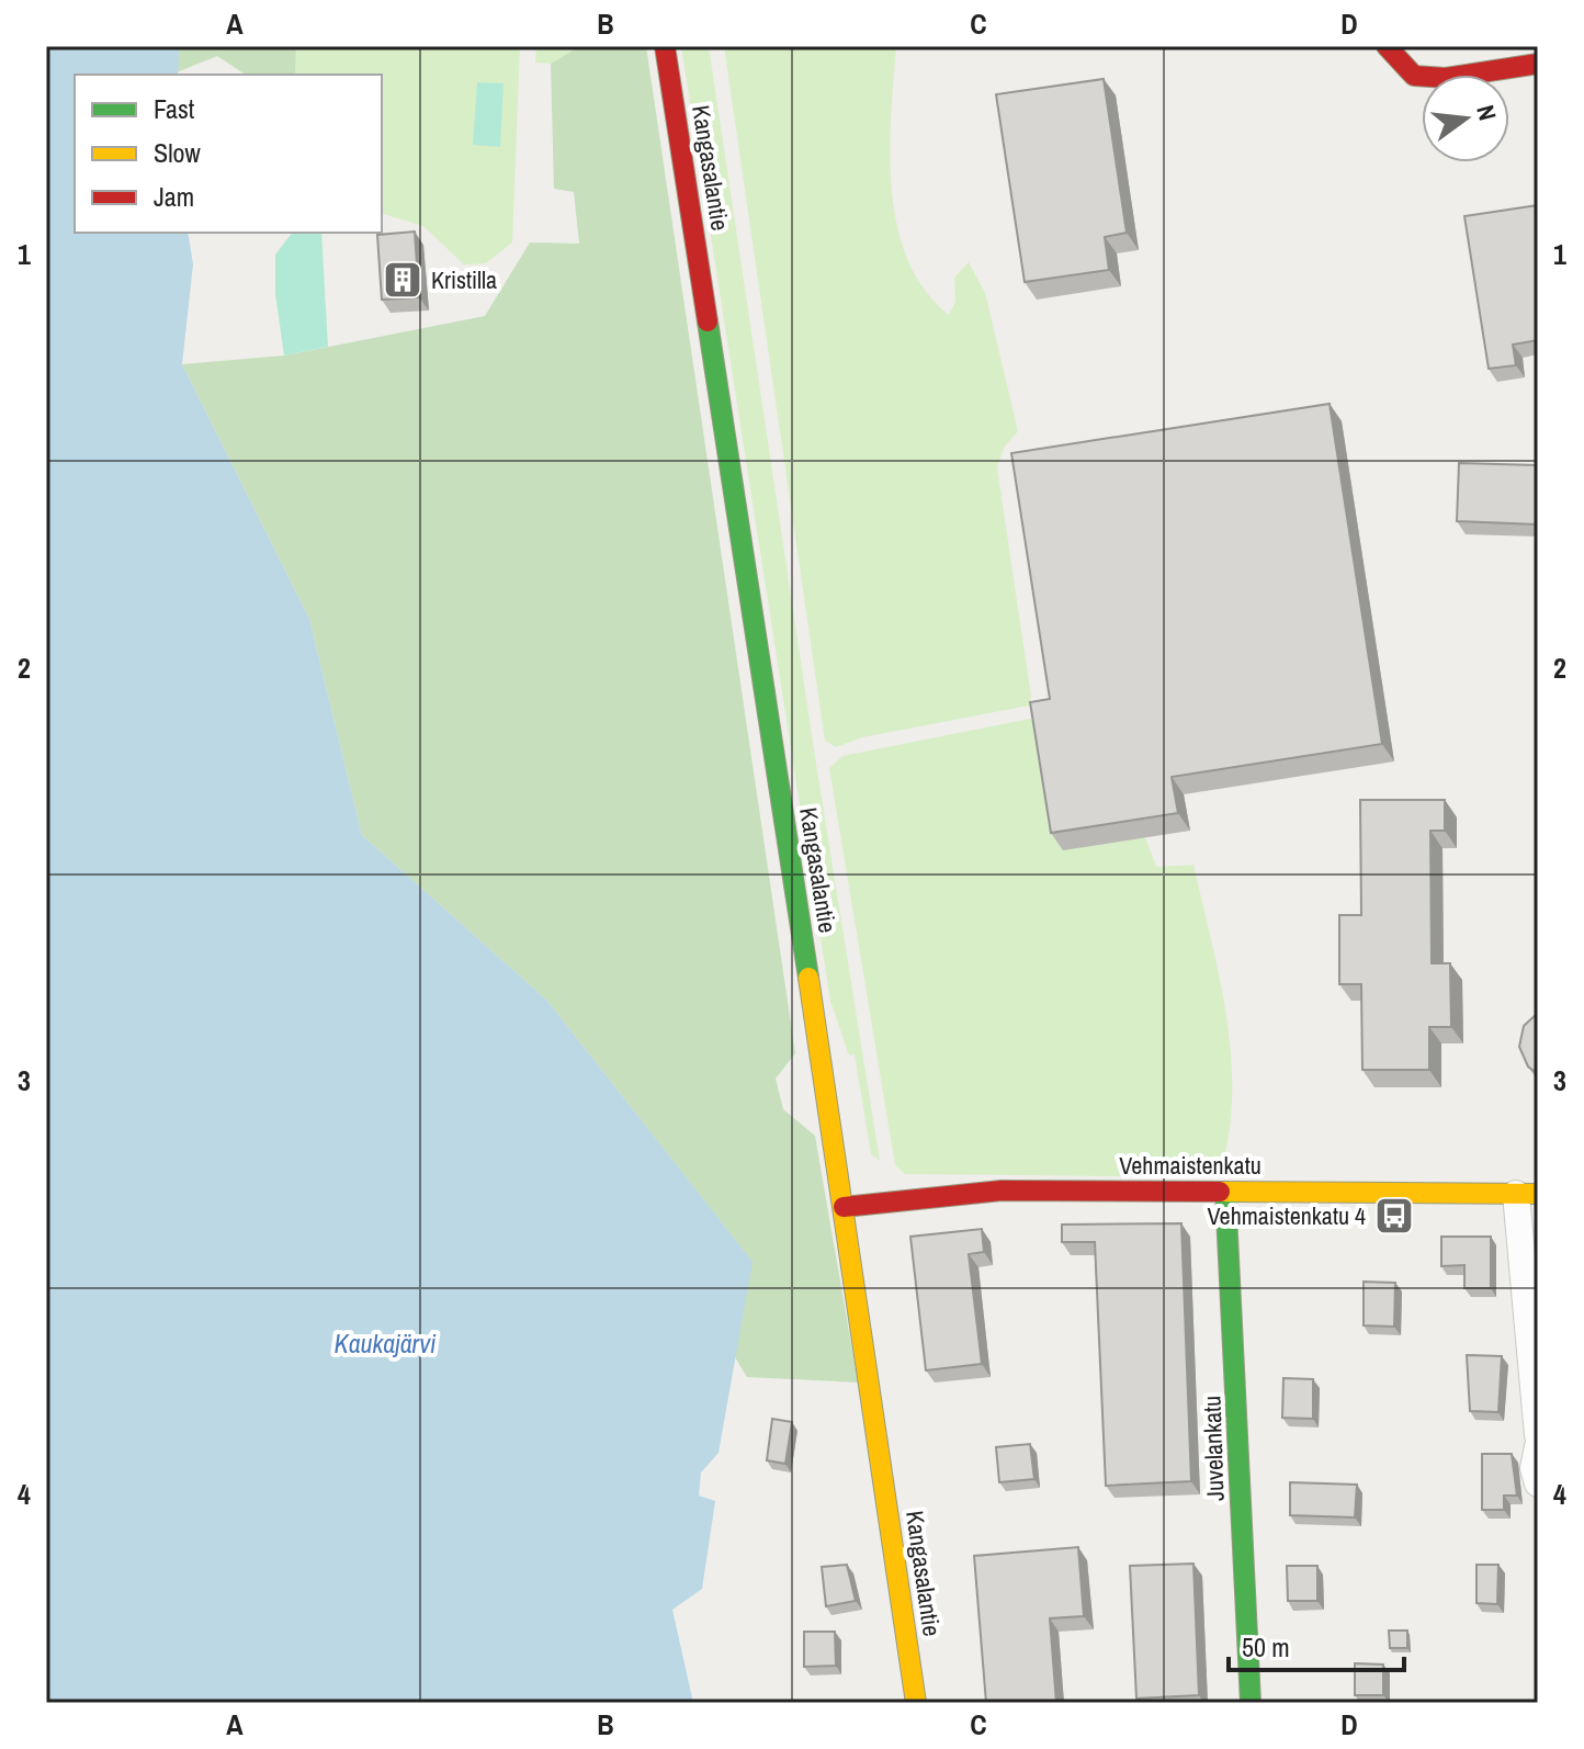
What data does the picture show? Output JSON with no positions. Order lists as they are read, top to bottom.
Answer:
{
  "streets": {
    "main road": ["Kangasalantie", "Vehmaistenkatu", "Juvelankatu"]
  },
  "crossings": [
    ["Kangasalantie", "Vehmaistenkatu"],
    ["Vehmaistenkatu", "Juvelankatu"]
  ],
  "water": ["Kaukajärvi"],
  "places": {
    "building": ["Kristilla"],
    "bus stop": ["Vehmaistenkatu 4"]
  },
  "legend": ["Fast", "Slow", "Jam"],
  "scale_bar": "50 m",
  "north": "right",
  "grid": {
    "columns": [
      "A",
      "B",
      "C",
      "D"
    ],
    "rows": [
      "1",
      "2",
      "3",
      "4"
    ]
  }
}
